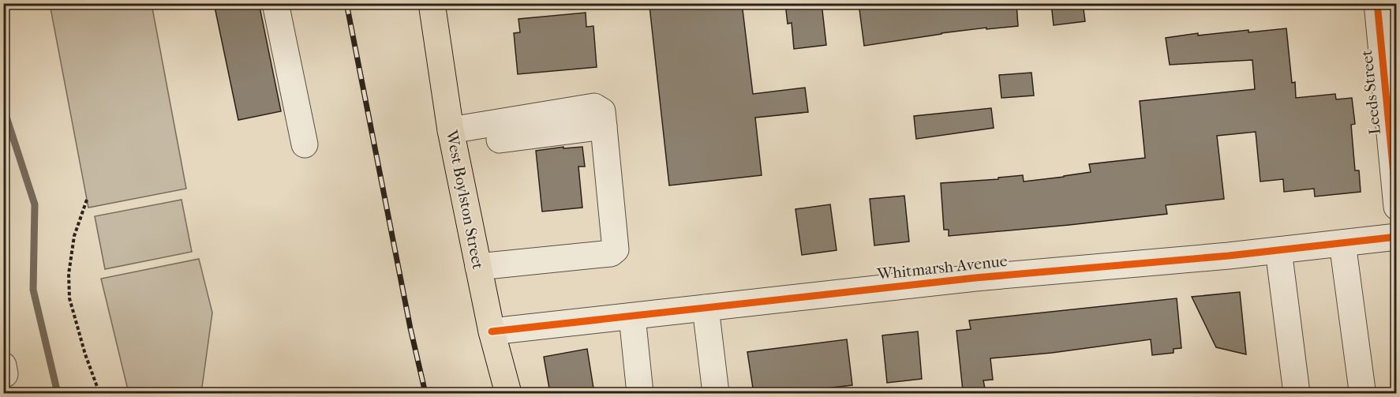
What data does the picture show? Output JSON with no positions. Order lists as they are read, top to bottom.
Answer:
{
  "streets": {
    "main road": ["West Boylston Street"],
    "street": ["Leeds Street", "Whitmarsh Avenue"]
  },
  "crossings": [
    ["West Boylston Street", "Whitmarsh Avenue"]
  ]
}
